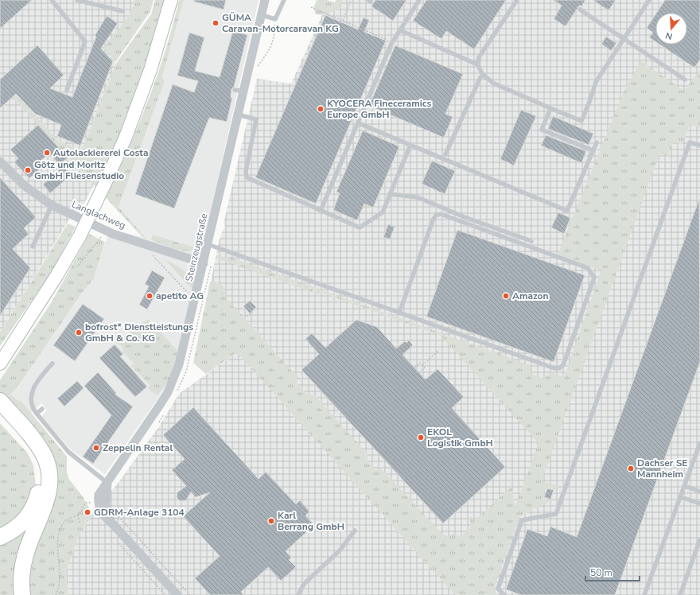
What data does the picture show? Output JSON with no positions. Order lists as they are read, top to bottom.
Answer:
{
  "streets": {
    "street": ["Langlachweg", "Steinzeugstraße"]
  },
  "crossings": [
    ["Langlachweg", "Steinzeugstraße"]
  ],
  "places": [
    "GÜMA Caravan-Motorcaravan KG",
    "KYOCERA Fineceramics Europe GmbH",
    "Autolackiererei Costa",
    "Götz und Moritz GmbH Fliesenstudio",
    "apetito AG",
    "Amazon",
    "bofrost* Dienstleistungs GmbH & Co. KG",
    "EKOL Logistik GmbH",
    "Zeppelin Rental",
    "Dachser SE Mannheim",
    "GDRM-Anlage 3104",
    "Karl Berrang GmbH"
  ],
  "scale_bar": "50 m",
  "north": "bottom"
}
